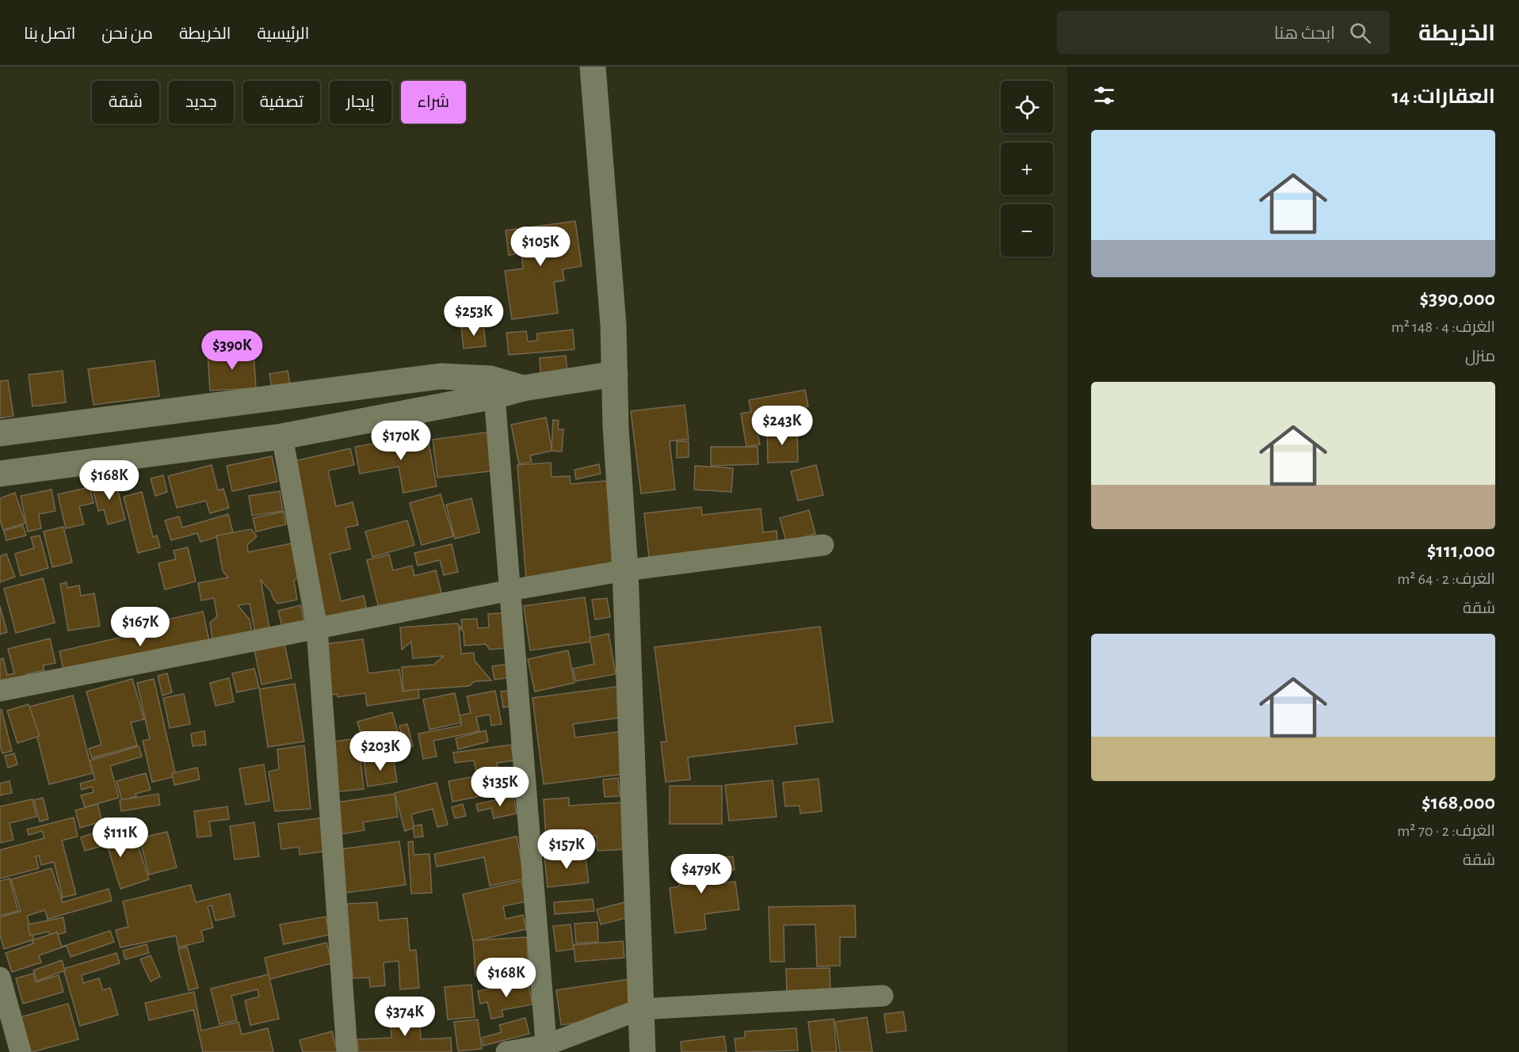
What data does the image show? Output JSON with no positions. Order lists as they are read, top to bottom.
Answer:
{
  "page": {
    "header": "الخريطة",
    "search": "ابحث هنا",
    "nav": [
      "الرئيسية",
      "الخريطة",
      "من نحن",
      "اتصل بنا"
    ],
    "heading": "العقارات: 14",
    "map_buttons": ["+", "−"],
    "chip": [
      "شراء",
      "إيجار",
      "تصفية",
      "جديد",
      "شقة"
    ],
    "list": [
      {
        "name": "$390,000",
        "note": "الغرف: 4 · 148 m² · منزل"
      },
      {
        "name": "$111,000",
        "note": "الغرف: 2 · 64 m² · شقة"
      },
      {
        "name": "$168,000",
        "note": "الغرف: 2 · 70 m² · شقة"
      }
    ],
    "price": [
      "$105K",
      "$253K",
      "$390K",
      "$243K",
      "$170K",
      "$168K",
      "$167K",
      "$203K",
      "$135K",
      "$111K",
      "$157K",
      "$479K",
      "$168K",
      "$374K"
    ]
  }
}
